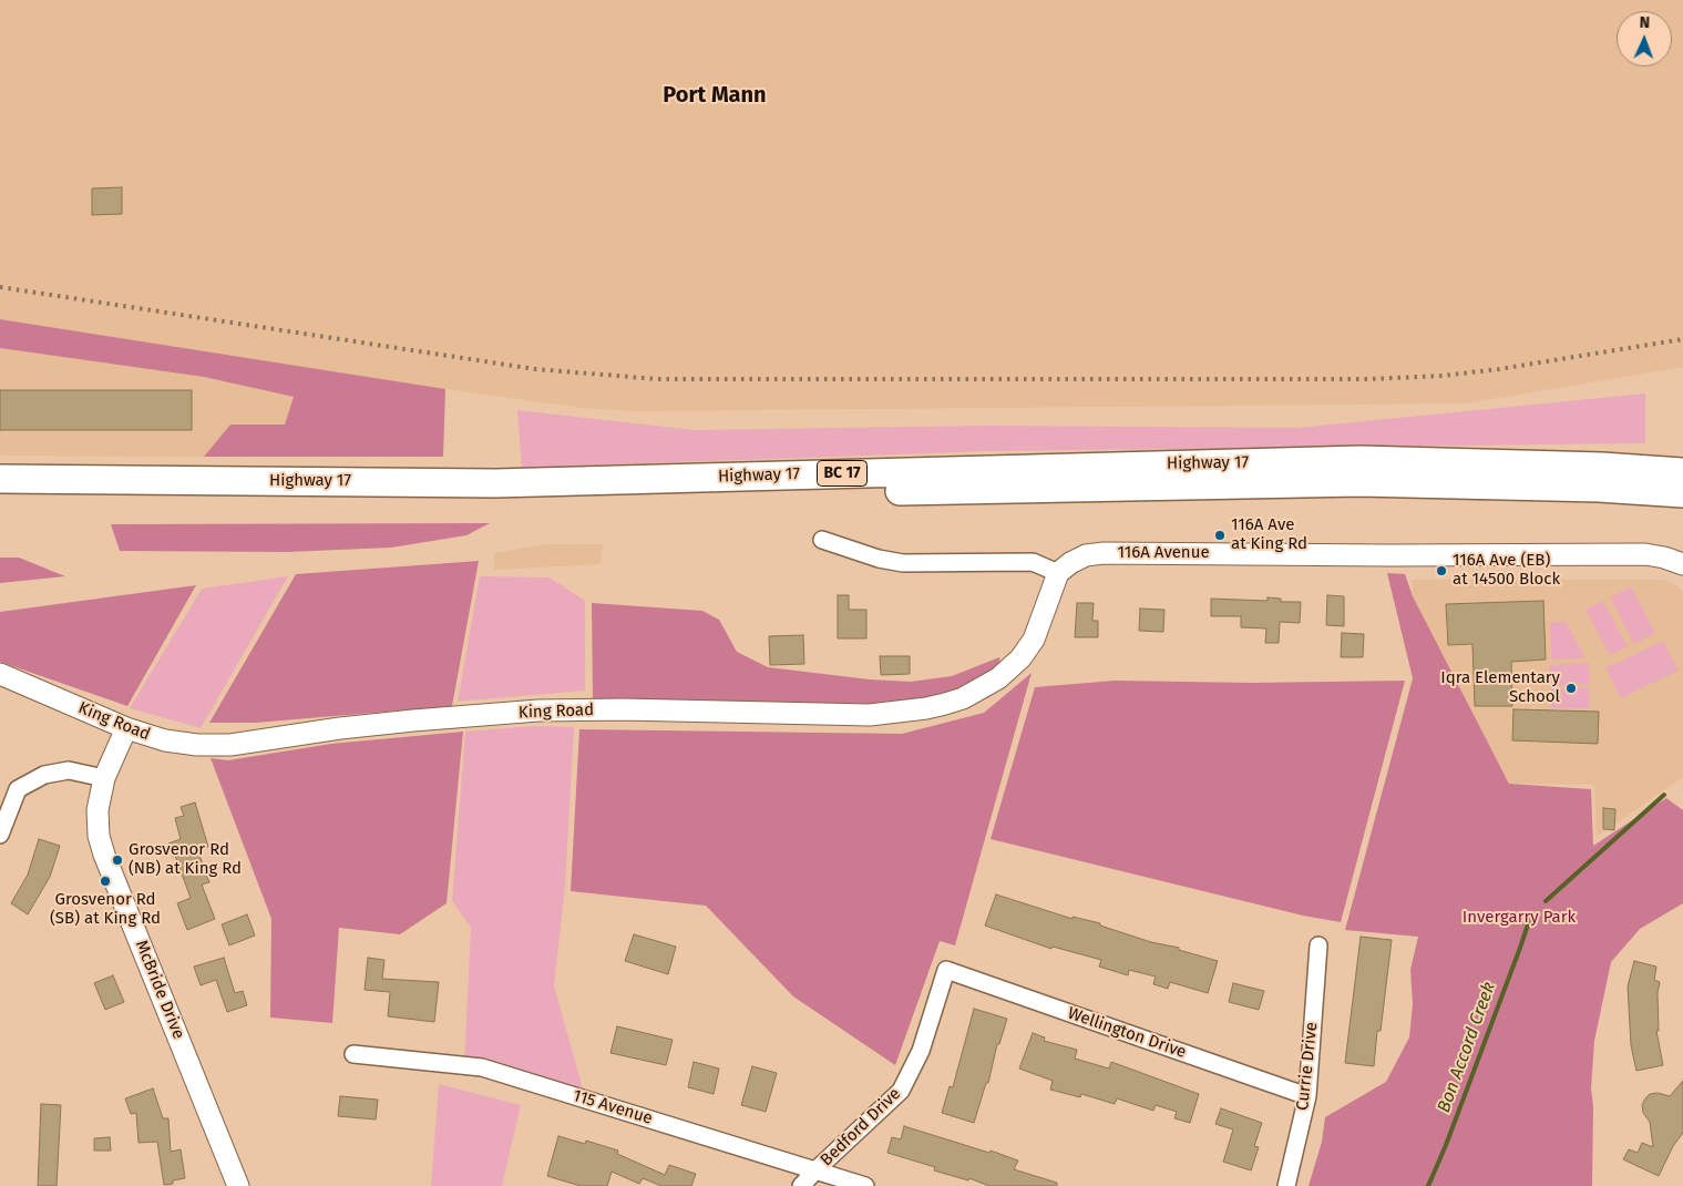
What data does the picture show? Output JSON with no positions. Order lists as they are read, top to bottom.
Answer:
{
  "streets": {
    "highway": ["Highway 17", "BC 17"],
    "street": [
      "116A Avenue",
      "King Road",
      "McBride Drive",
      "Wellington Drive",
      "Currie Drive",
      "115 Avenue",
      "Bedford Drive"
    ]
  },
  "crossings": [
    ["116A Avenue", "King Road"],
    ["King Road", "McBride Drive"],
    ["Wellington Drive", "Currie Drive"],
    ["Wellington Drive", "Bedford Drive"],
    ["115 Avenue", "Bedford Drive"]
  ],
  "districts": ["Port Mann"],
  "water": ["Bon Accord Creek"],
  "parks": ["Invergarry Park"],
  "places": [
    "116A Ave at King Rd",
    "116A Ave (EB) at 14500 Block",
    "Iqra Elementary School",
    "Grosvenor Rd (NB) at King Rd",
    "Grosvenor Rd (SB) at King Rd"
  ],
  "north": "top"
}
